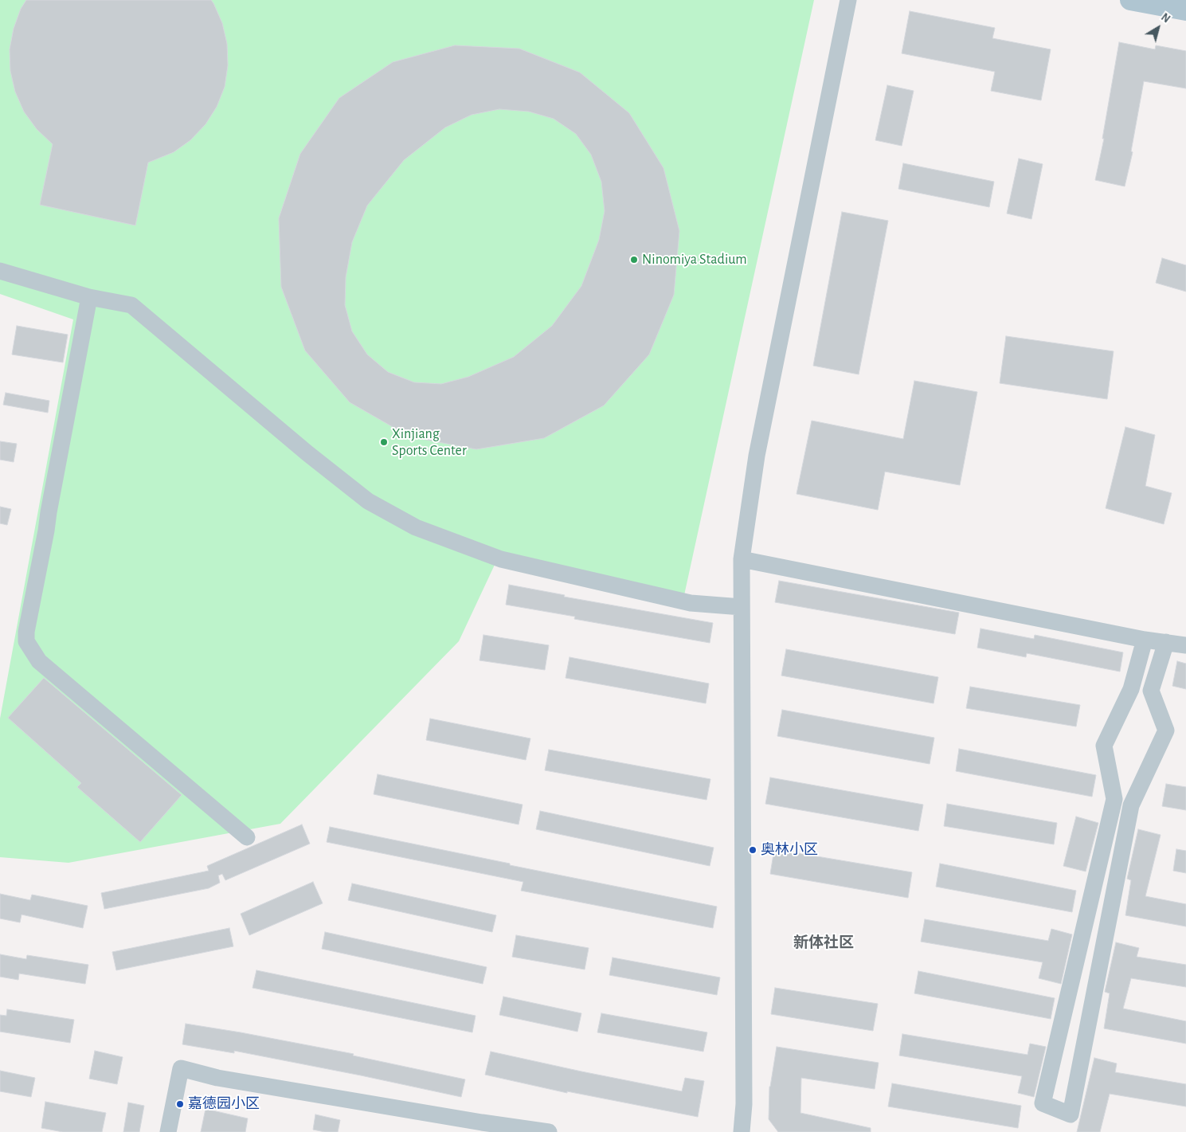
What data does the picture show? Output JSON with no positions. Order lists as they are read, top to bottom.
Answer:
{
  "districts": ["新体社区"],
  "places": [
    "Ninomiya Stadium",
    "Xinjiang Sports Center",
    "奥林小区",
    "嘉德园小区"
  ],
  "north": "top right"
}
